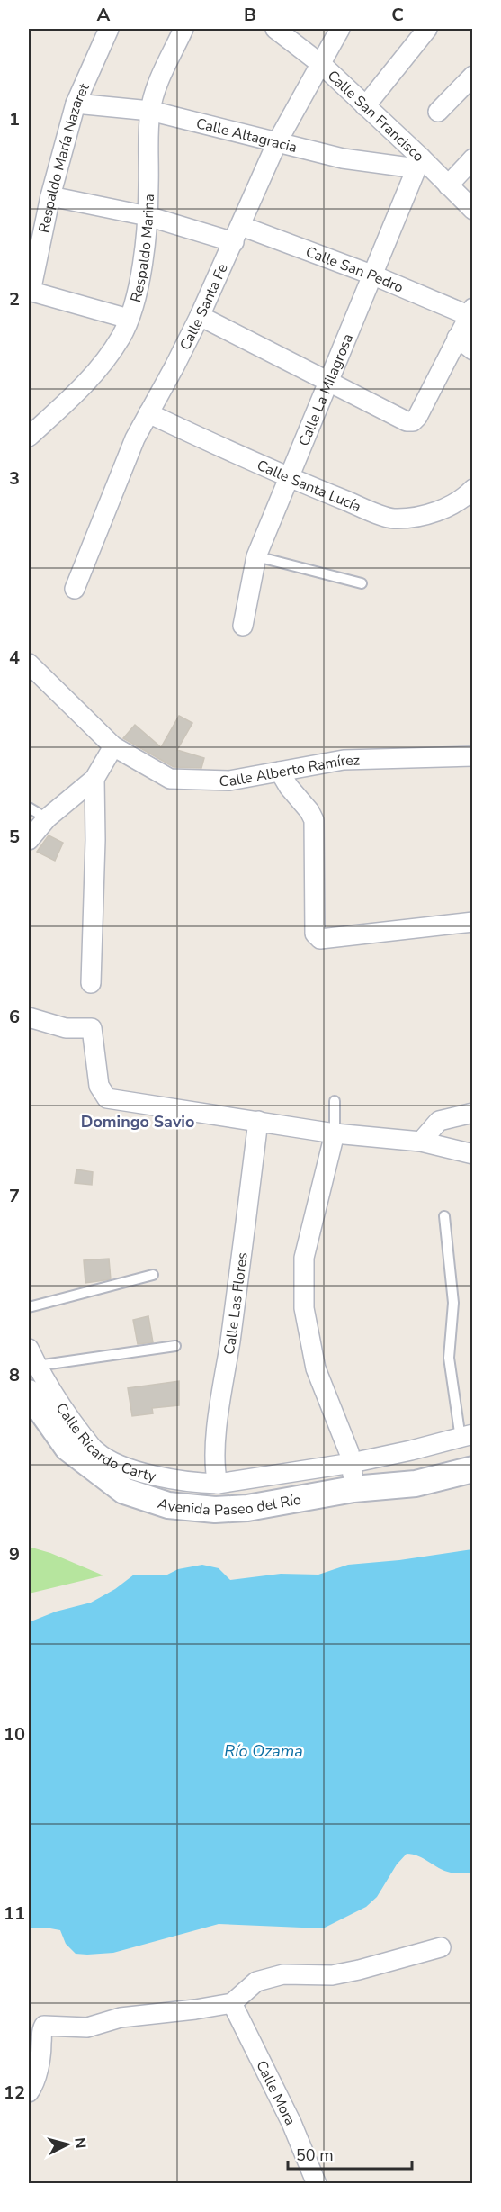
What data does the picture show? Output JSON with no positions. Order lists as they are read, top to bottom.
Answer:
{
  "streets": {
    "street": [
      "Calle San Francisco",
      "Calle Altagracia",
      "Respaldo María Nazaret",
      "Respaldo Marina",
      "Calle San Pedro",
      "Calle Santa Fe",
      "Calle La Milagrosa",
      "Calle Santa Lucía",
      "Calle Alberto Ramírez",
      "Calle Las Flores",
      "Calle Ricardo Carty",
      "Avenida Paseo del Río",
      "Calle Mora"
    ]
  },
  "crossings": [
    ["Calle San Francisco", "Calle Altagracia"],
    ["Calle San Francisco", "Calle Santa Fe"],
    ["Calle San Francisco", "Calle La Milagrosa"],
    ["Calle Altagracia", "Respaldo María Nazaret"],
    ["Calle Altagracia", "Respaldo Marina"],
    ["Calle Altagracia", "Calle Santa Fe"],
    ["Calle Altagracia", "Calle La Milagrosa"],
    ["Respaldo María Nazaret", "Calle San Pedro"],
    ["Respaldo Marina", "Calle San Pedro"],
    ["Calle San Pedro", "Calle Santa Fe"],
    ["Calle San Pedro", "Calle La Milagrosa"],
    ["Calle Santa Fe", "Calle Santa Lucía"],
    ["Calle La Milagrosa", "Calle Santa Lucía"],
    ["Calle Las Flores", "Calle Ricardo Carty"],
    ["Calle Las Flores", "Avenida Paseo del Río"],
    ["Calle Ricardo Carty", "Avenida Paseo del Río"]
  ],
  "districts": ["Domingo Savio"],
  "water": ["Río Ozama"],
  "scale_bar": "50 m",
  "north": "right",
  "grid": {
    "columns": ["A", "B", "C"],
    "rows": [
      "1",
      "2",
      "3",
      "4",
      "5",
      "6",
      "7",
      "8",
      "9",
      "10",
      "11",
      "12"
    ]
  }
}
